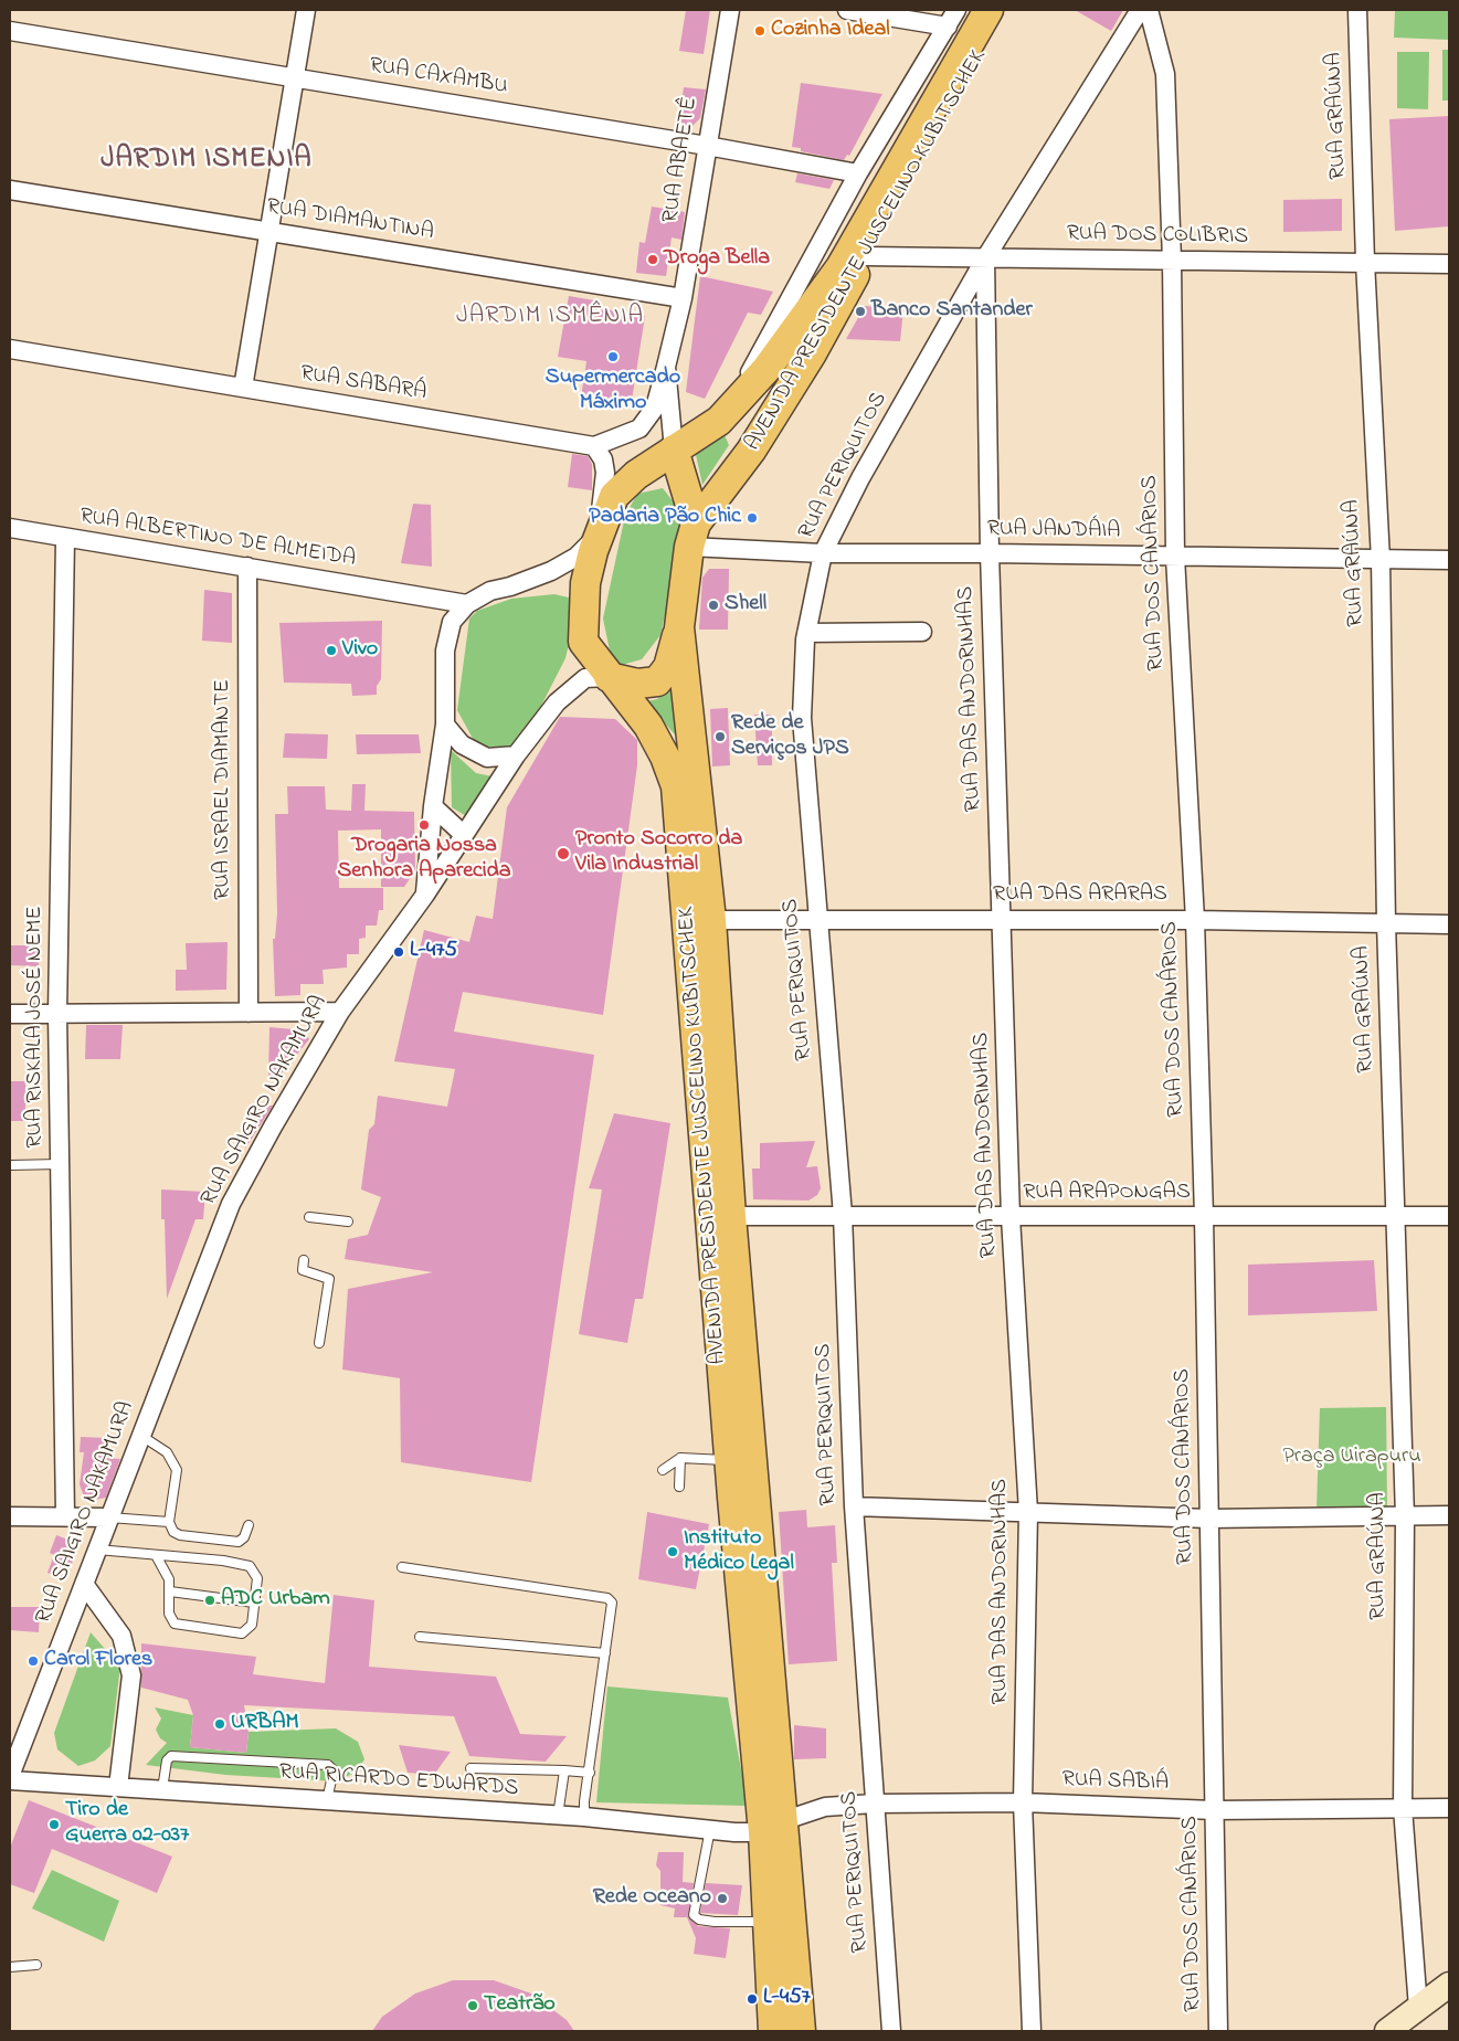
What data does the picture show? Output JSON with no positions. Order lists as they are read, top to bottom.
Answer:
{
  "streets": {
    "main road": ["AVENIDA PRESIDENTE JUSCELINO KUBITSCHEK"],
    "street": [
      "RUA CAXAMBU",
      "RUA GRAÚNA",
      "RUA ABAETÊ",
      "RUA DIAMANTINA",
      "RUA DOS COLIBRIS",
      "RUA SABARÁ",
      "RUA PERIQUITOS",
      "RUA JANDÁIA",
      "RUA ALBERTINO DE ALMEIDA",
      "RUA DOS CANÁRIOS",
      "RUA DAS ANDORINHAS",
      "RUA ISRAEL DIAMANTE",
      "RUA DAS ARARAS",
      "RUA RISKALA JOSÉ NEME",
      "RUA SAIGIRO NAKAMURA",
      "RUA ARAPONGAS",
      "RUA RICARDO EDWARDS",
      "RUA SABIÁ"
    ]
  },
  "crossings": [
    ["RUA CAXAMBU", "RUA ABAETÊ"],
    ["RUA GRAÚNA", "RUA DOS COLIBRIS"],
    ["RUA GRAÚNA", "RUA JANDÁIA"],
    ["RUA GRAÚNA", "RUA DAS ARARAS"],
    ["RUA GRAÚNA", "RUA ARAPONGAS"],
    ["RUA GRAÚNA", "RUA SABIÁ"],
    ["RUA ABAETÊ", "RUA DIAMANTINA"],
    ["RUA ABAETÊ", "AVENIDA PRESIDENTE JUSCELINO KUBITSCHEK"],
    ["RUA DOS COLIBRIS", "AVENIDA PRESIDENTE JUSCELINO KUBITSCHEK"],
    ["RUA DOS COLIBRIS", "RUA PERIQUITOS"],
    ["RUA DOS COLIBRIS", "RUA DOS CANÁRIOS"],
    ["RUA DOS COLIBRIS", "RUA DAS ANDORINHAS"],
    ["AVENIDA PRESIDENTE JUSCELINO KUBITSCHEK", "RUA JANDÁIA"],
    ["AVENIDA PRESIDENTE JUSCELINO KUBITSCHEK", "RUA DAS ARARAS"],
    ["AVENIDA PRESIDENTE JUSCELINO KUBITSCHEK", "RUA SAIGIRO NAKAMURA"],
    ["AVENIDA PRESIDENTE JUSCELINO KUBITSCHEK", "RUA ARAPONGAS"],
    ["AVENIDA PRESIDENTE JUSCELINO KUBITSCHEK", "RUA RICARDO EDWARDS"],
    ["AVENIDA PRESIDENTE JUSCELINO KUBITSCHEK", "RUA SABIÁ"],
    ["RUA PERIQUITOS", "RUA JANDÁIA"],
    ["RUA PERIQUITOS", "RUA DAS ANDORINHAS"],
    ["RUA PERIQUITOS", "RUA DAS ARARAS"],
    ["RUA PERIQUITOS", "RUA ARAPONGAS"],
    ["RUA PERIQUITOS", "RUA SABIÁ"],
    ["RUA JANDÁIA", "RUA DOS CANÁRIOS"],
    ["RUA JANDÁIA", "RUA DAS ANDORINHAS"],
    ["RUA ALBERTINO DE ALMEIDA", "RUA ISRAEL DIAMANTE"],
    ["RUA ALBERTINO DE ALMEIDA", "RUA RISKALA JOSÉ NEME"],
    ["RUA DOS CANÁRIOS", "RUA DAS ARARAS"],
    ["RUA DOS CANÁRIOS", "RUA ARAPONGAS"],
    ["RUA DOS CANÁRIOS", "RUA SABIÁ"],
    ["RUA DAS ANDORINHAS", "RUA DAS ARARAS"],
    ["RUA DAS ANDORINHAS", "RUA ARAPONGAS"],
    ["RUA DAS ANDORINHAS", "RUA SABIÁ"],
    ["RUA RICARDO EDWARDS", "RUA SABIÁ"]
  ],
  "districts": ["JARDIM ISMENIA", "JARDIM ISMÊNIA"],
  "parks": ["Praça Uirapuru"],
  "places": [
    "Cozinha Ideal",
    "Droga Bella",
    "Banco Santander",
    "Supermercado Máximo",
    "Padaria Pão Chic",
    "Shell",
    "Vivo",
    "Rede de Serviços JPS",
    "Drogaria Nossa Senhora Aparecida",
    "Pronto Socorro da Vila Industrial",
    "L-475",
    "Instituto Médico Legal",
    "ADC Urbam",
    "Carol Flores",
    "URBAM",
    "Tiro de Guerra 02-037",
    "Rede Oceano",
    "L-457",
    "Teatrão"
  ]
}
